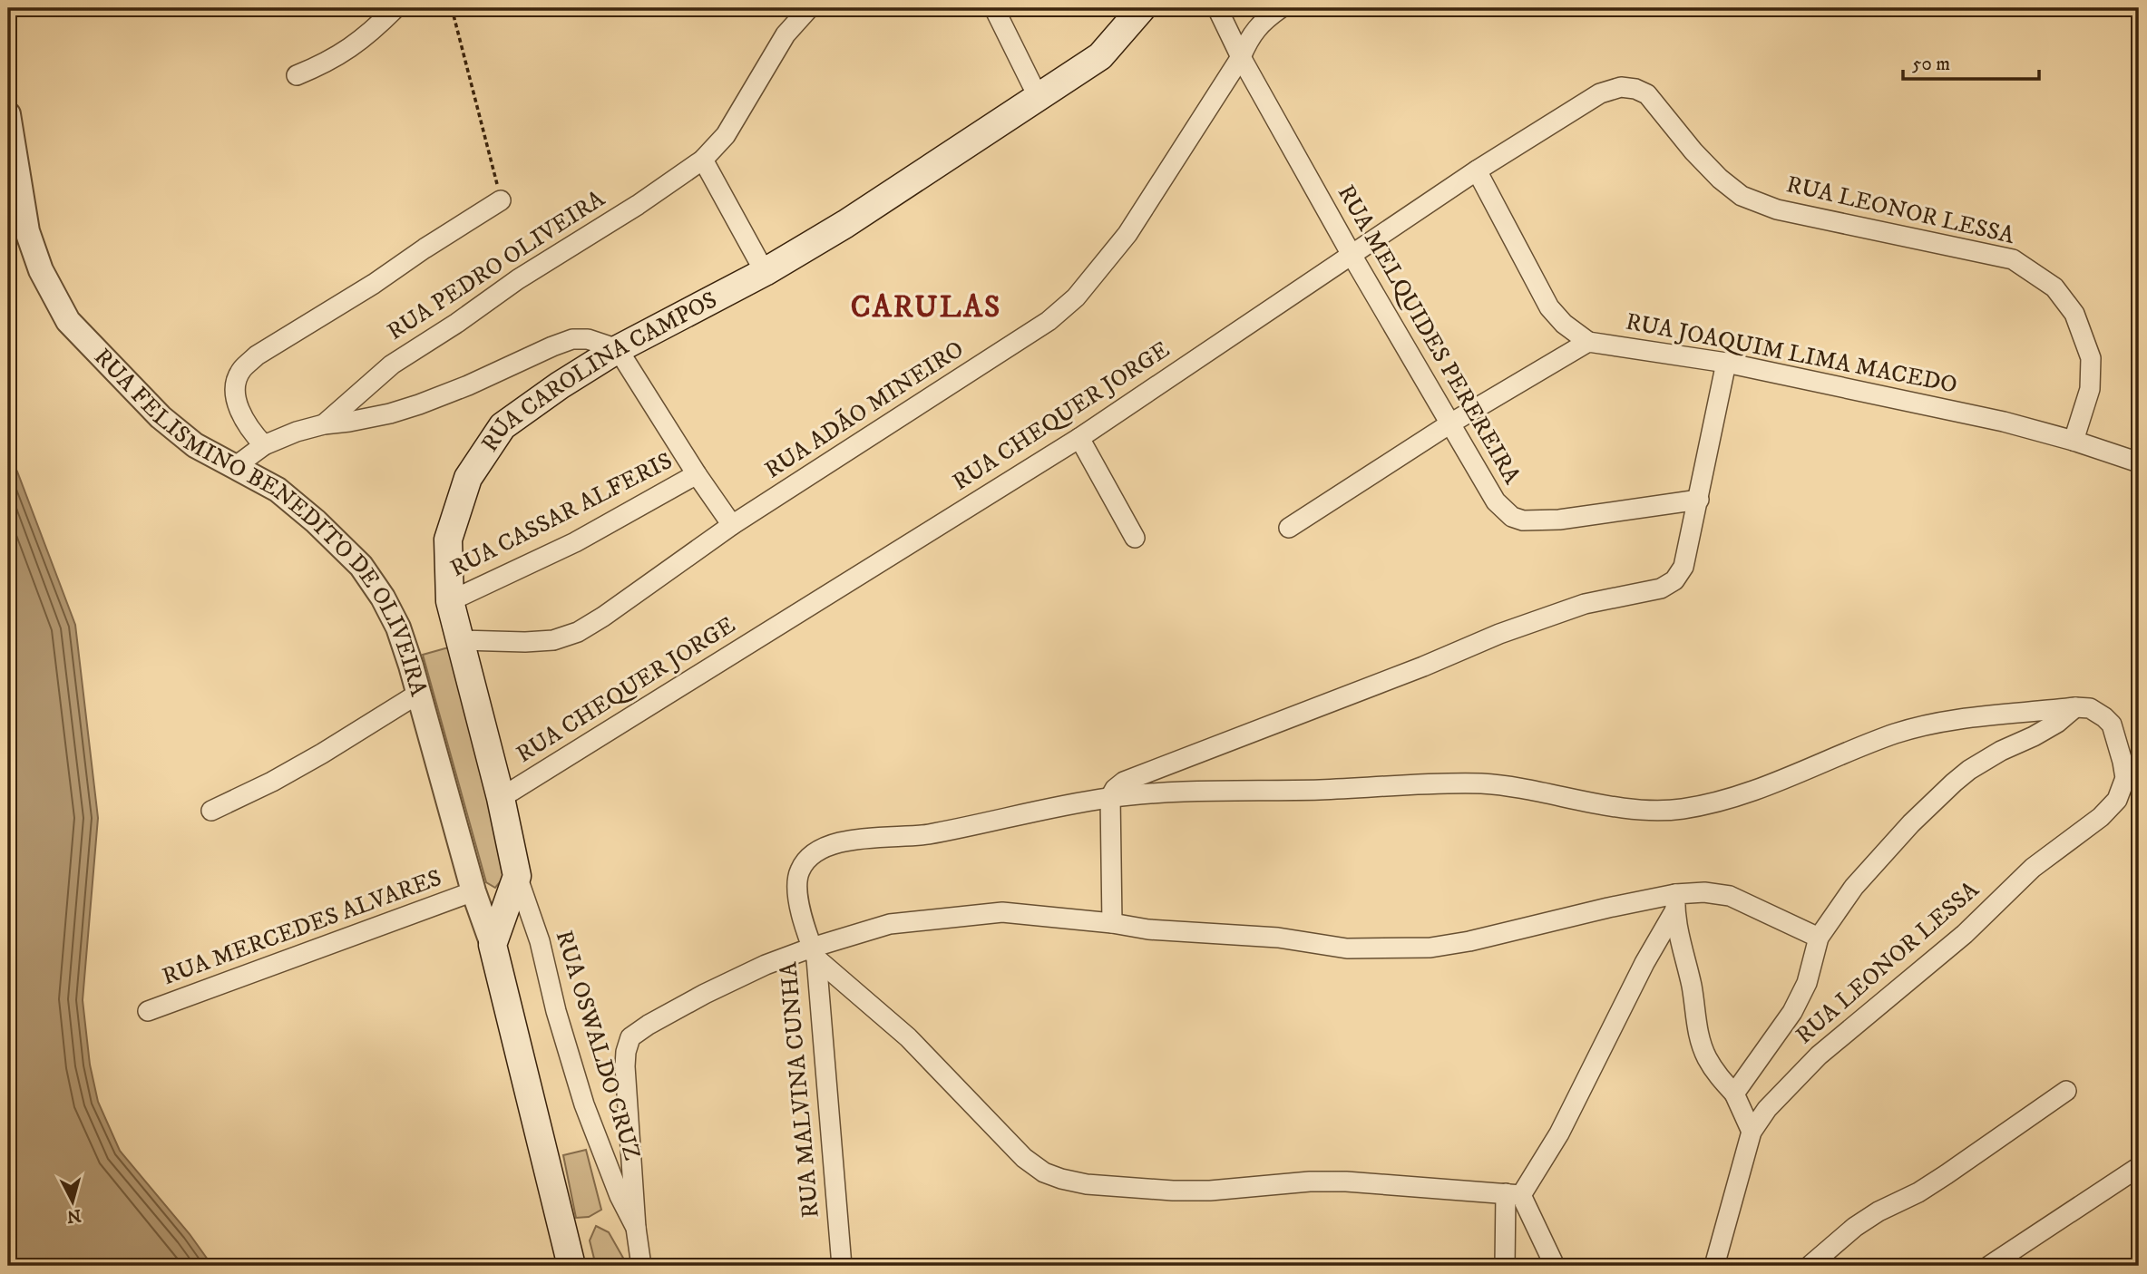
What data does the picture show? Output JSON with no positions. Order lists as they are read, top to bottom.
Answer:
{
  "streets": {
    "main road": ["RUA CAROLINA CAMPOS"],
    "street": [
      "RUA LEONOR LESSA",
      "RUA PEDRO OLIVEIRA",
      "RUA MELQUIDES PEREREIRA",
      "RUA JOAQUIM LIMA MACEDO",
      "RUA ADÃO MINEIRO",
      "RUA CHEQUER JORGE",
      "RUA CASSAR ALFERIS",
      "RUA FELISMINO BENEDITO DE OLIVEIRA",
      "RUA MERCEDES ALVARES",
      "RUA OSWALDO CRUZ",
      "RUA MALVINA CUNHA"
    ]
  },
  "crossings": [
    ["RUA LEONOR LESSA", "RUA JOAQUIM LIMA MACEDO"],
    ["RUA LEONOR LESSA", "RUA CHEQUER JORGE"],
    ["RUA MELQUIDES PEREREIRA", "RUA ADÃO MINEIRO"],
    ["RUA MELQUIDES PEREREIRA", "RUA CHEQUER JORGE"],
    ["RUA CAROLINA CAMPOS", "RUA ADÃO MINEIRO"],
    ["RUA CAROLINA CAMPOS", "RUA CHEQUER JORGE"],
    ["RUA CAROLINA CAMPOS", "RUA CASSAR ALFERIS"],
    ["RUA CAROLINA CAMPOS", "RUA OSWALDO CRUZ"],
    ["RUA FELISMINO BENEDITO DE OLIVEIRA", "RUA MERCEDES ALVARES"]
  ],
  "districts": ["CARULAS"],
  "scale_bar": "50 m",
  "north": "bottom"
}
